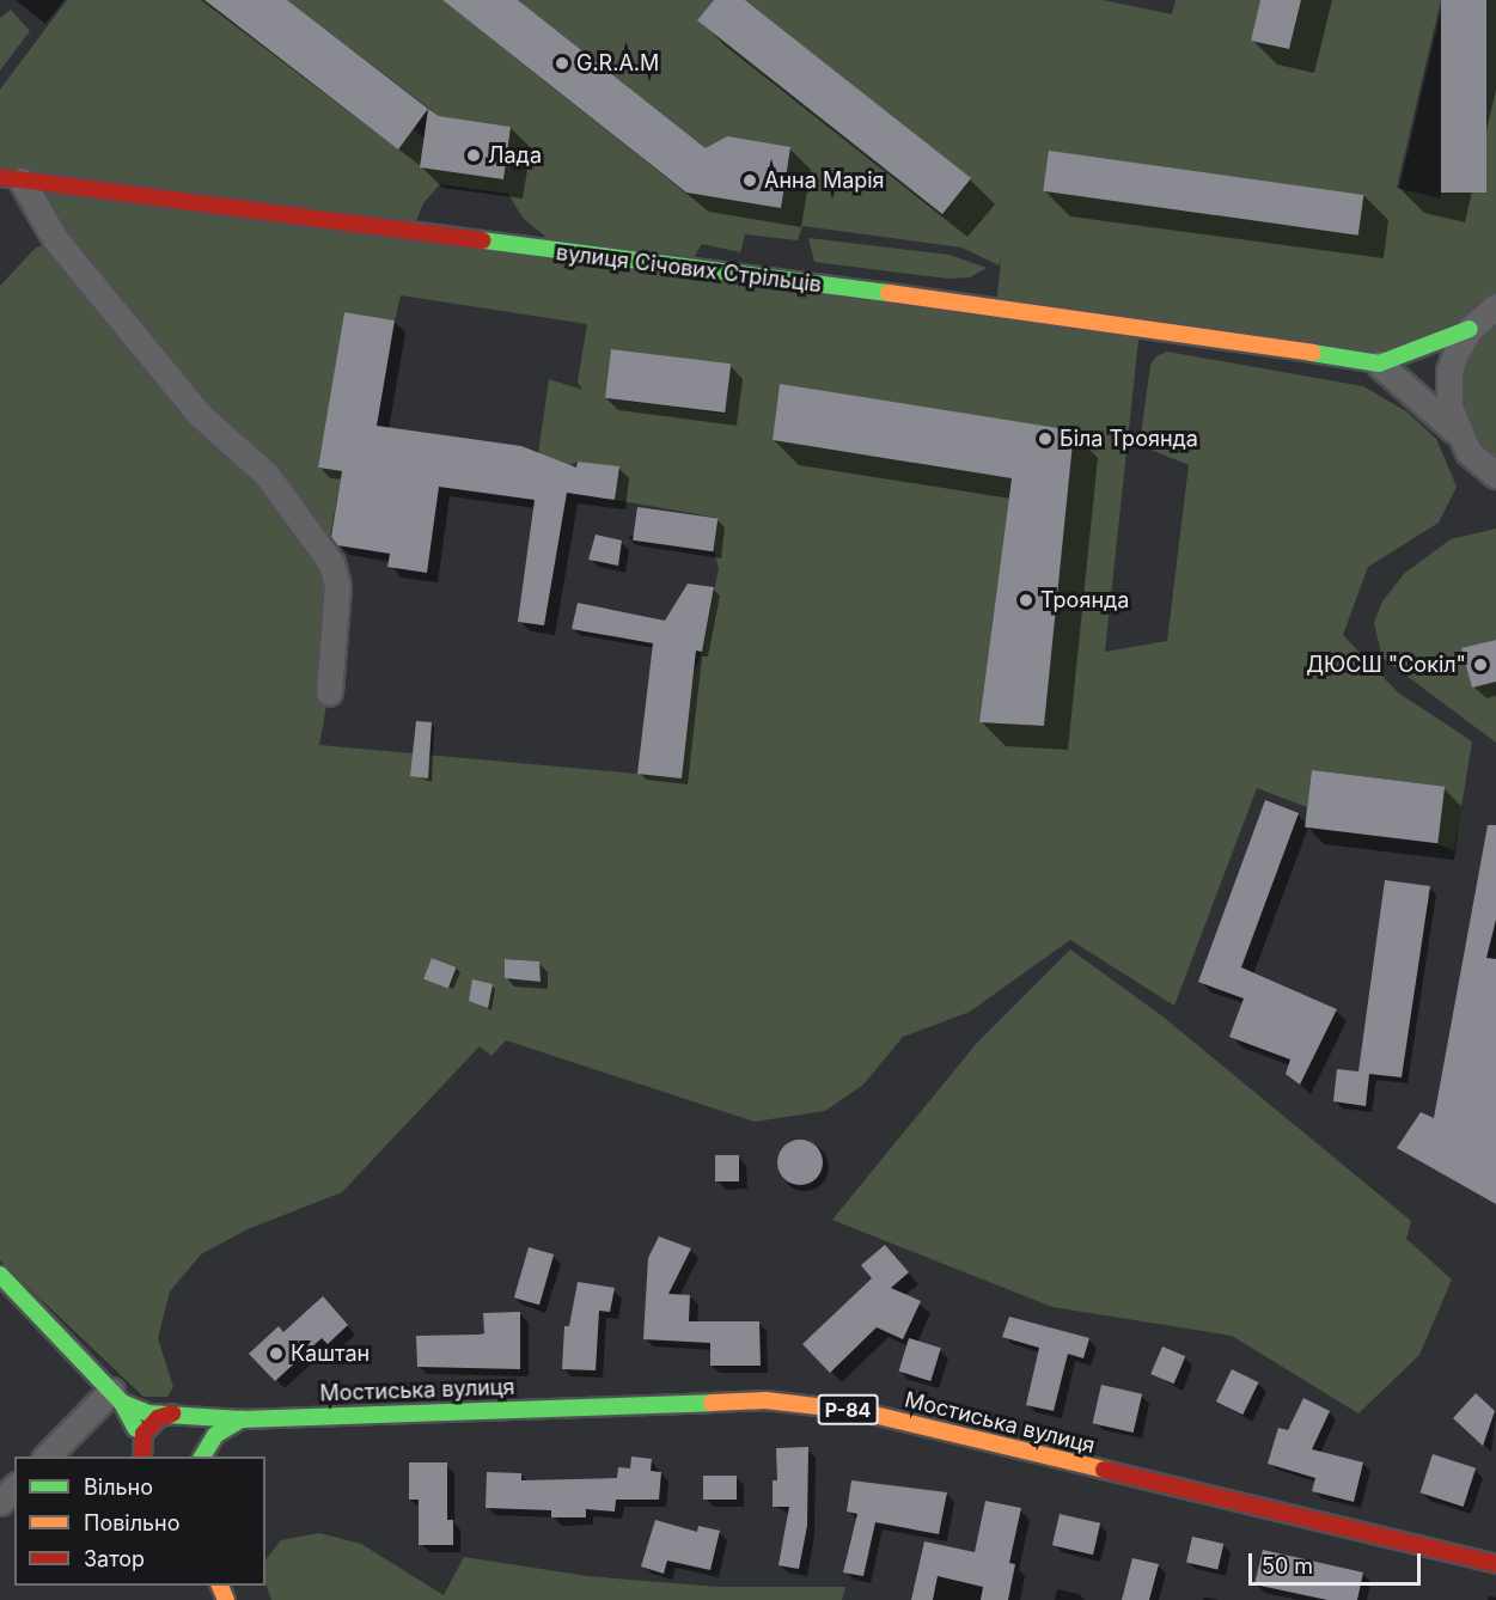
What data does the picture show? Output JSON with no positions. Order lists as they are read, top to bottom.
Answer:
{
  "streets": {
    "main road": ["вулиця Січових Стрільців", "Мостиська вулиця", "Р-84"]
  },
  "places": [
    "G.R.A.M",
    "Лада",
    "Анна Марія",
    "Біла Троянда",
    "Троянда",
    "ДЮСШ \"Сокіл\"",
    "Каштан"
  ],
  "legend": ["Вільно", "Повільно", "Затор"],
  "scale_bar": "50 m"
}
